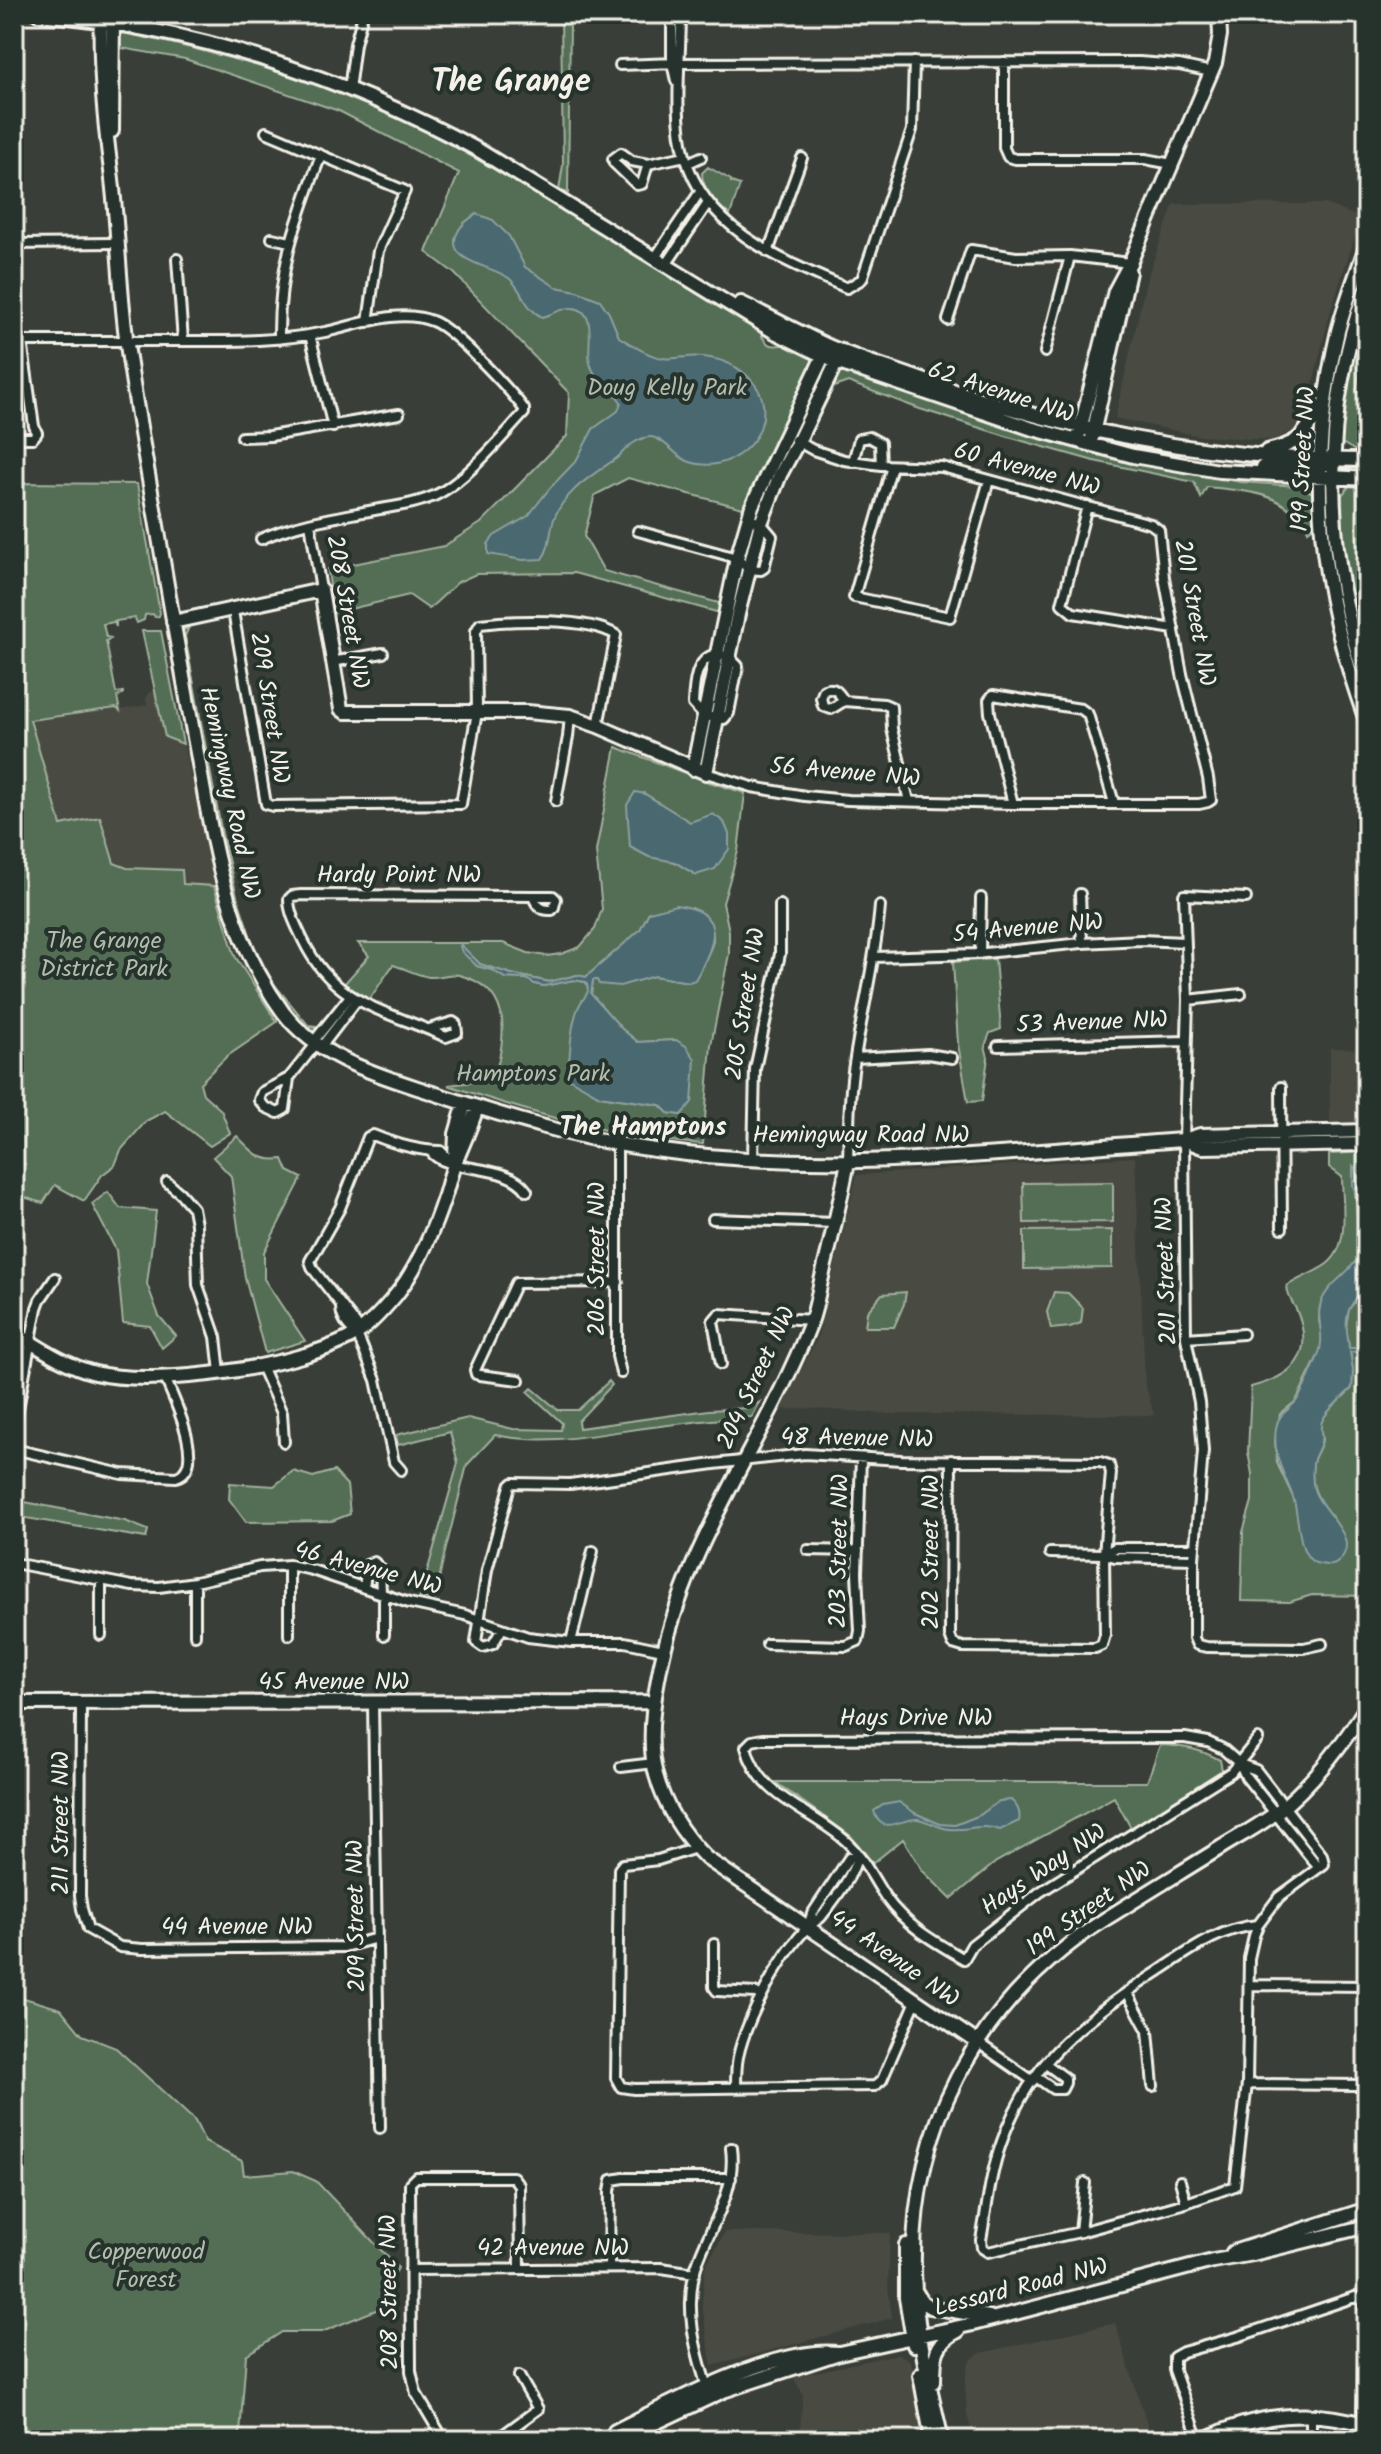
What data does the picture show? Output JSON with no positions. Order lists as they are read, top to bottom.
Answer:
{
  "streets": {
    "street": [
      "62 Avenue NW",
      "199 Street NW",
      "60 Avenue NW",
      "208 Street NW",
      "201 Street NW",
      "209 Street NW",
      "56 Avenue NW",
      "Hemingway Road NW",
      "Hardy Point NW",
      "54 Avenue NW",
      "205 Street NW",
      "53 Avenue NW",
      "206 Street NW",
      "204 Street NW",
      "48 Avenue NW",
      "203 Street NW",
      "202 Street NW",
      "46 Avenue NW",
      "45 Avenue NW",
      "Hays Drive NW",
      "211 Street NW",
      "Hays Way NW",
      "44 Avenue NW",
      "42 Avenue NW",
      "Lessard Road NW"
    ]
  },
  "crossings": [
    ["62 Avenue NW", "199 Street NW"],
    ["62 Avenue NW", "Hemingway Road NW"],
    ["199 Street NW", "Hays Drive NW"],
    ["199 Street NW", "44 Avenue NW"],
    ["199 Street NW", "Lessard Road NW"],
    ["60 Avenue NW", "201 Street NW"],
    ["208 Street NW", "56 Avenue NW"],
    ["208 Street NW", "42 Avenue NW"],
    ["201 Street NW", "56 Avenue NW"],
    ["201 Street NW", "Hemingway Road NW"],
    ["201 Street NW", "54 Avenue NW"],
    ["201 Street NW", "53 Avenue NW"],
    ["209 Street NW", "56 Avenue NW"],
    ["209 Street NW", "45 Avenue NW"],
    ["209 Street NW", "44 Avenue NW"],
    ["Hemingway Road NW", "205 Street NW"],
    ["Hemingway Road NW", "206 Street NW"],
    ["Hemingway Road NW", "204 Street NW"],
    ["54 Avenue NW", "204 Street NW"],
    ["204 Street NW", "48 Avenue NW"],
    ["204 Street NW", "46 Avenue NW"],
    ["204 Street NW", "45 Avenue NW"],
    ["204 Street NW", "44 Avenue NW"],
    ["48 Avenue NW", "203 Street NW"],
    ["48 Avenue NW", "202 Street NW"],
    ["48 Avenue NW", "46 Avenue NW"],
    ["45 Avenue NW", "211 Street NW"],
    ["Hays Drive NW", "Hays Way NW"],
    ["211 Street NW", "44 Avenue NW"]
  ],
  "districts": ["The Grange", "The Hamptons"],
  "parks": [
    "Doug Kelly Park",
    "The Grange District Park",
    "Hamptons Park",
    "Copperwood Forest"
  ]
}
